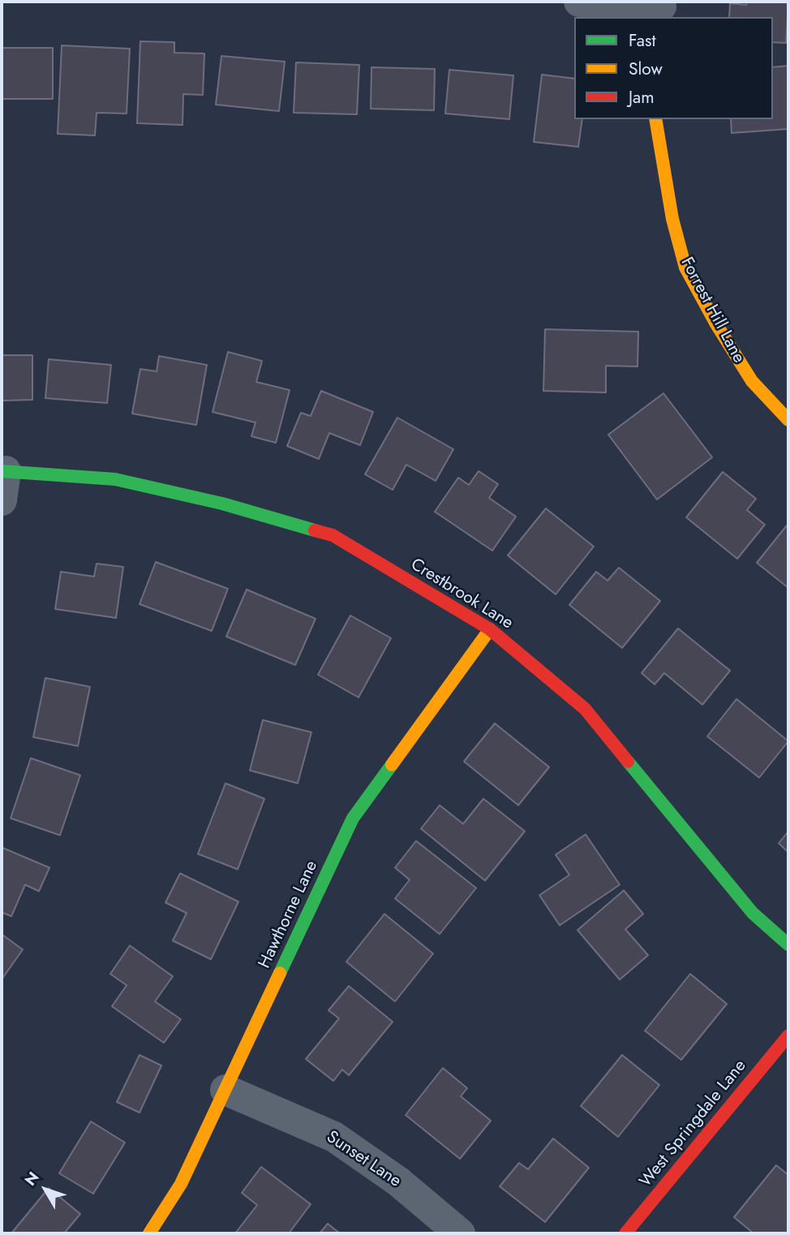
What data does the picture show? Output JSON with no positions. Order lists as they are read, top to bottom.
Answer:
{
  "streets": {
    "street": [
      "Forrest Hill Lane",
      "Crestbrook Lane",
      "Hawthorne Lane",
      "West Springdale Lane",
      "Sunset Lane"
    ]
  },
  "crossings": [
    ["Crestbrook Lane", "Hawthorne Lane"],
    ["Hawthorne Lane", "Sunset Lane"]
  ],
  "legend": ["Fast", "Slow", "Jam"],
  "north": "top left"
}
